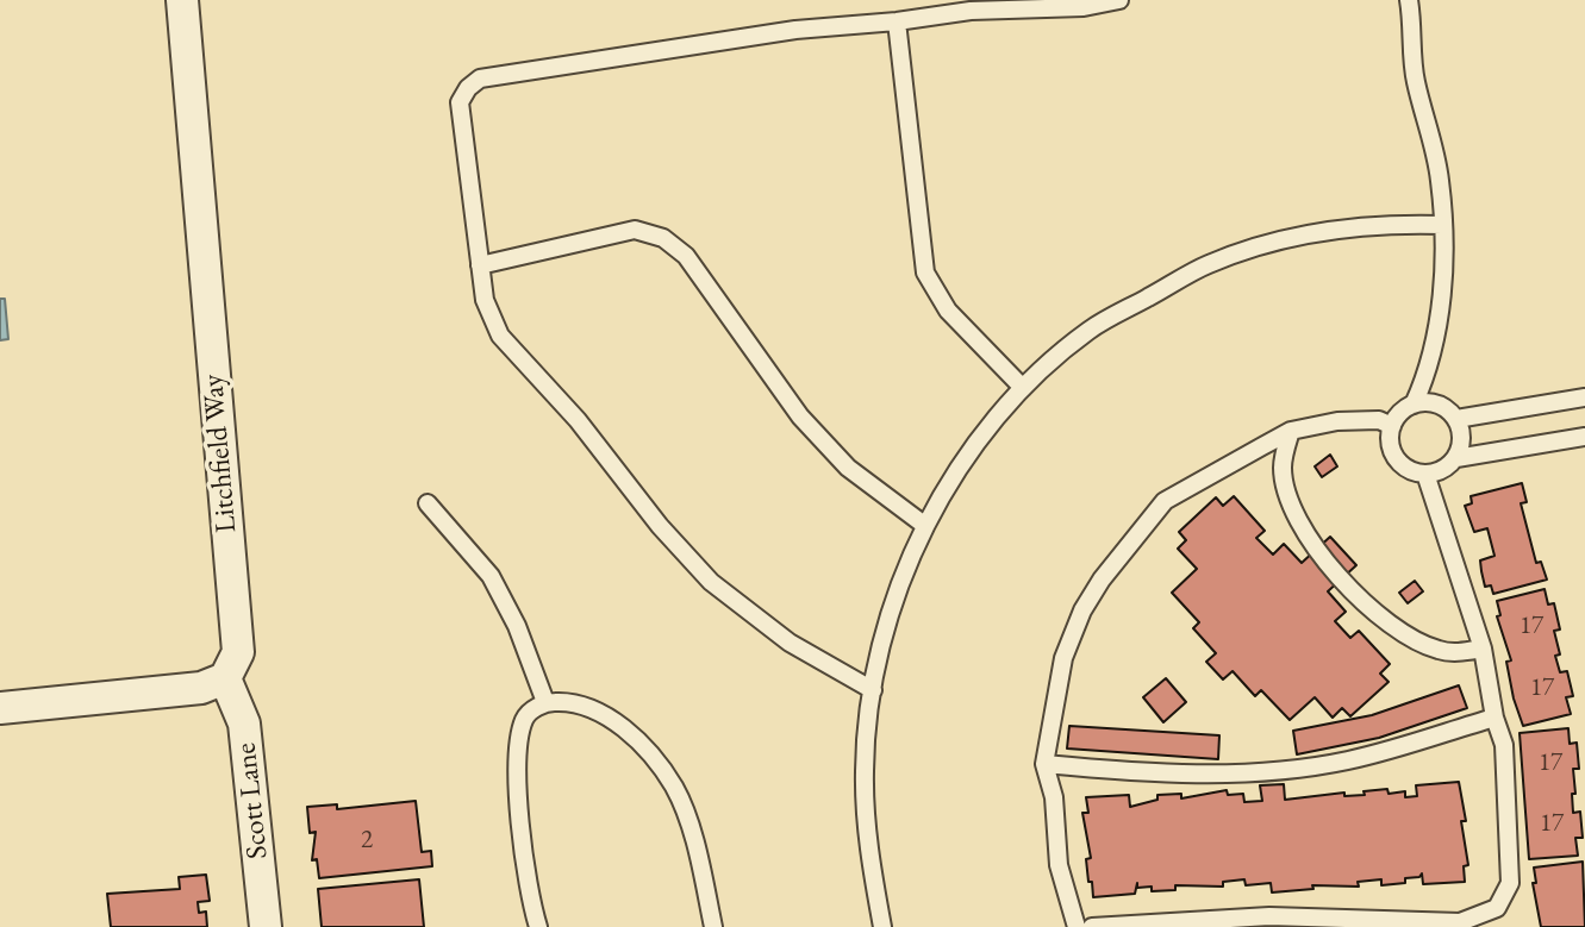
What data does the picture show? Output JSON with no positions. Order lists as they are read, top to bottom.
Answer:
{
  "streets": {
    "street": ["Litchfield Way", "Scott Lane"]
  },
  "crossings": [
    ["Litchfield Way", "Scott Lane"]
  ],
  "house_numbers": [
    "17",
    "17",
    "17",
    "17",
    "2"
  ]
}
